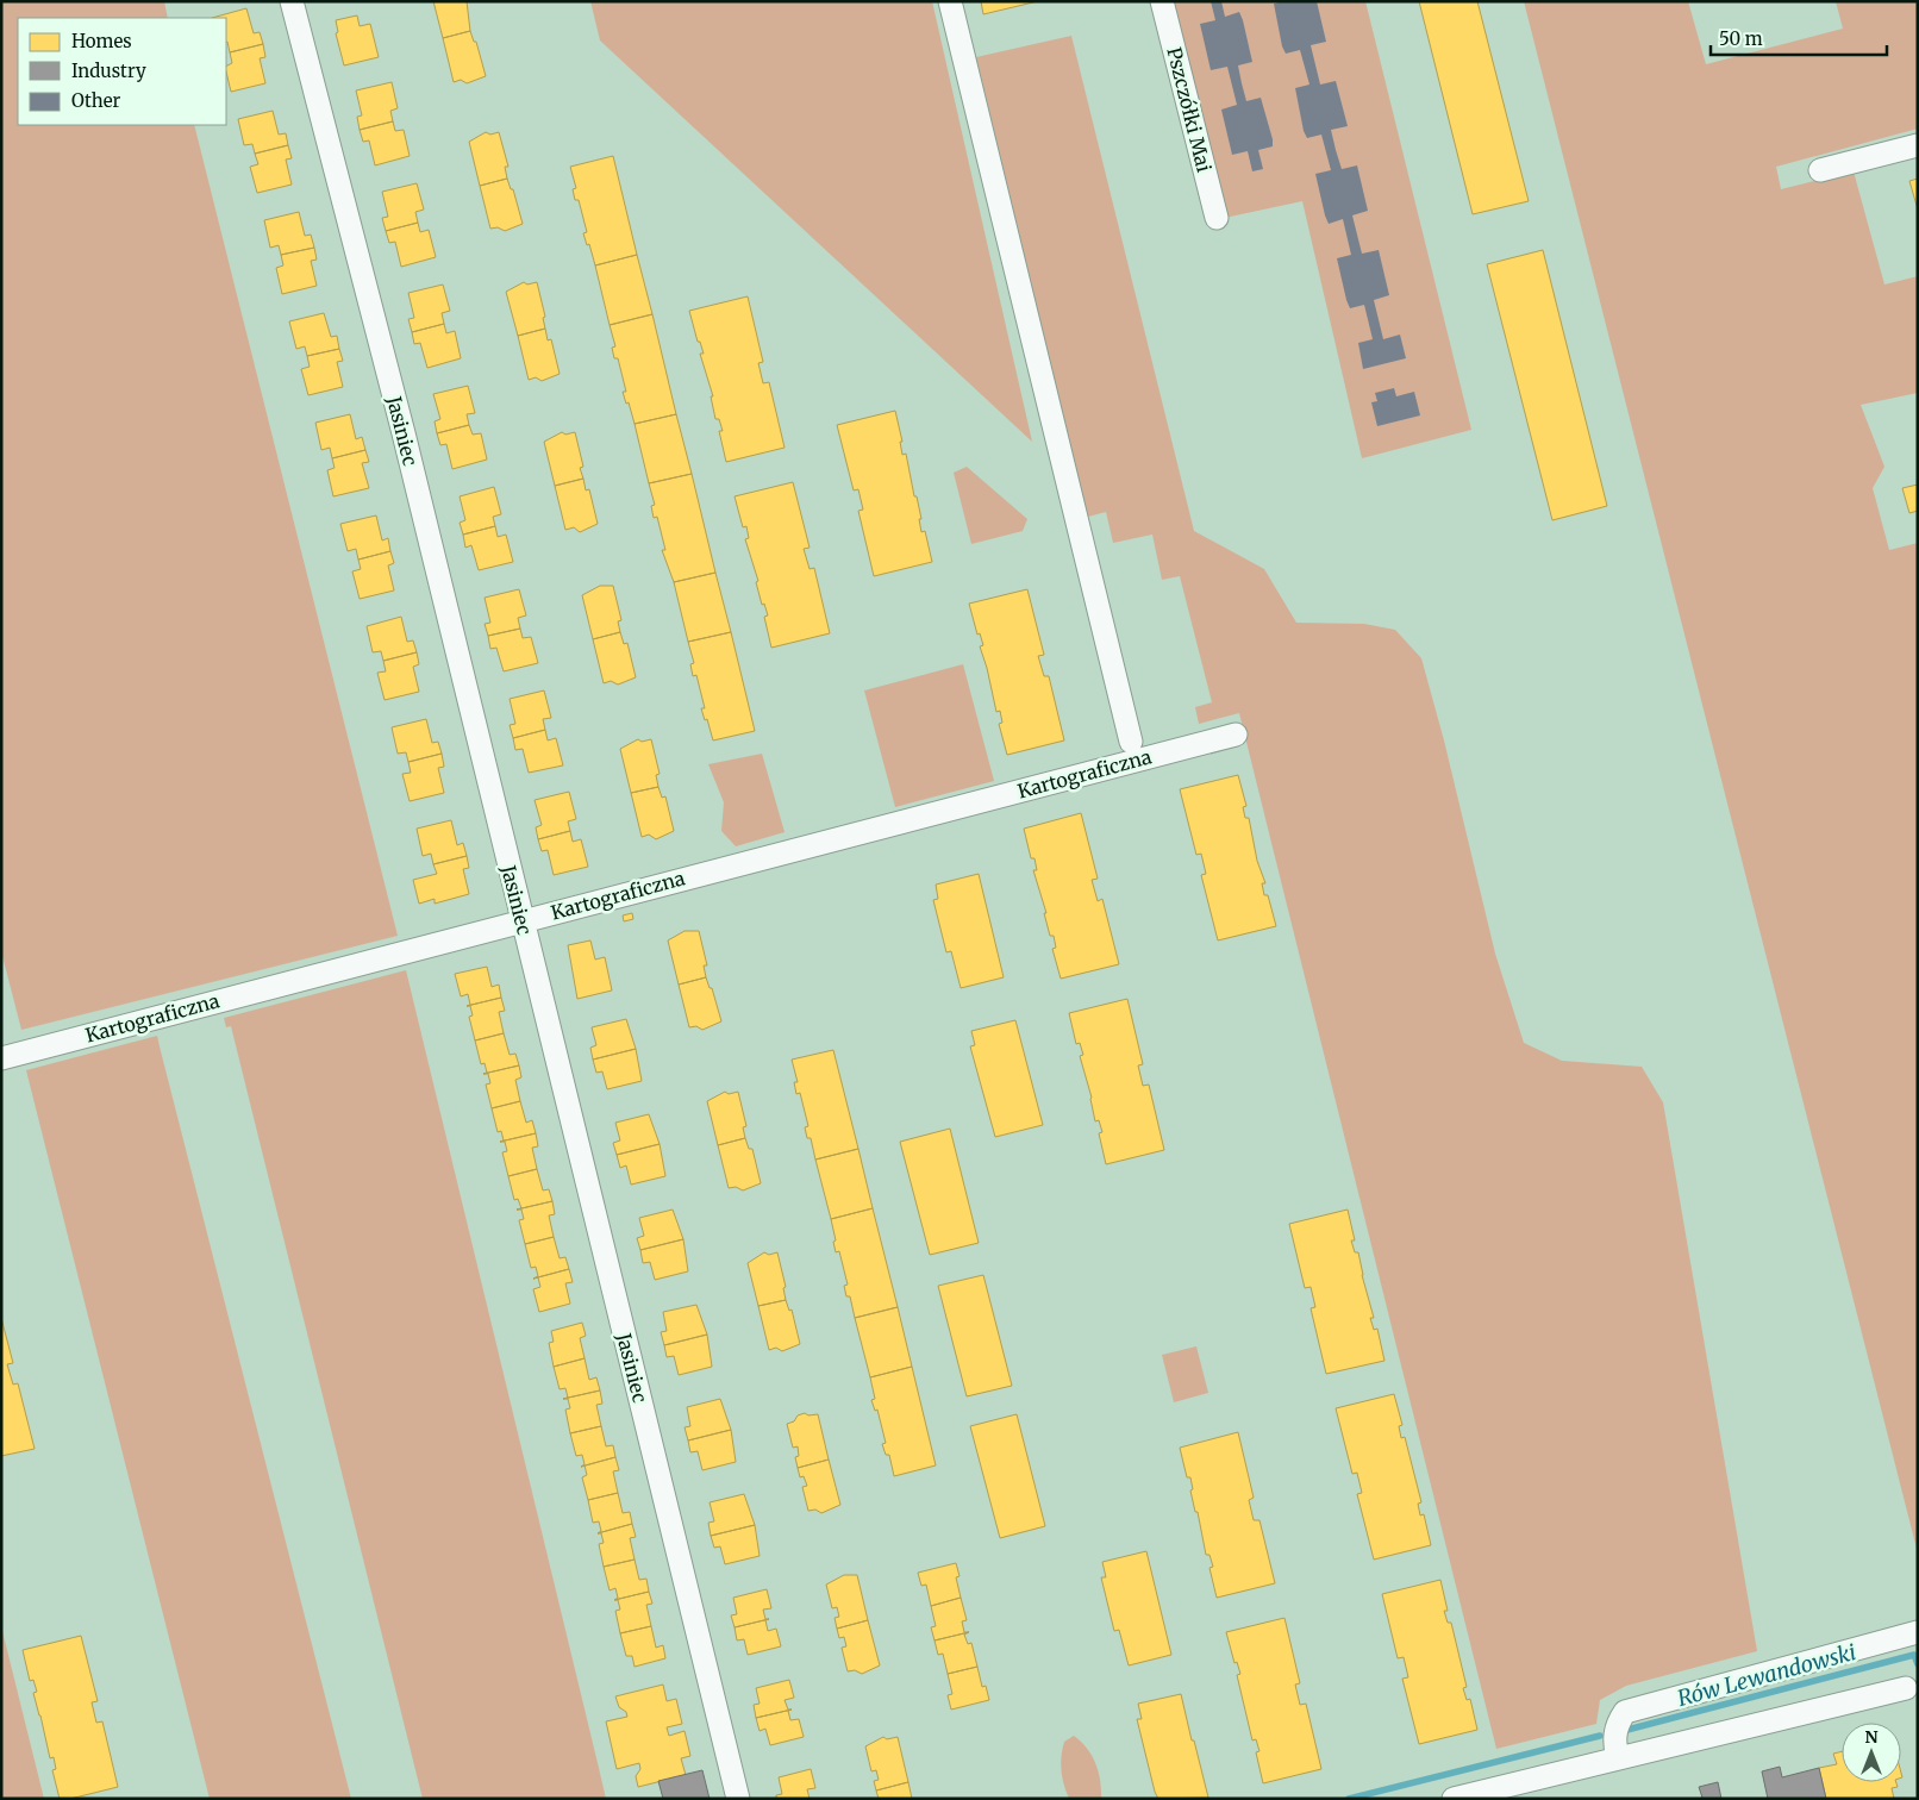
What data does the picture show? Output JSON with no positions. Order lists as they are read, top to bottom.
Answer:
{
  "streets": {
    "street": ["Pszczółki Mai", "Jasiniec", "Kartograficzna"]
  },
  "crossings": [
    ["Jasiniec", "Kartograficzna"]
  ],
  "water": ["Rów Lewandowski"],
  "legend": ["Homes", "Industry", "Other"],
  "scale_bar": "50 m",
  "north": "top"
}
